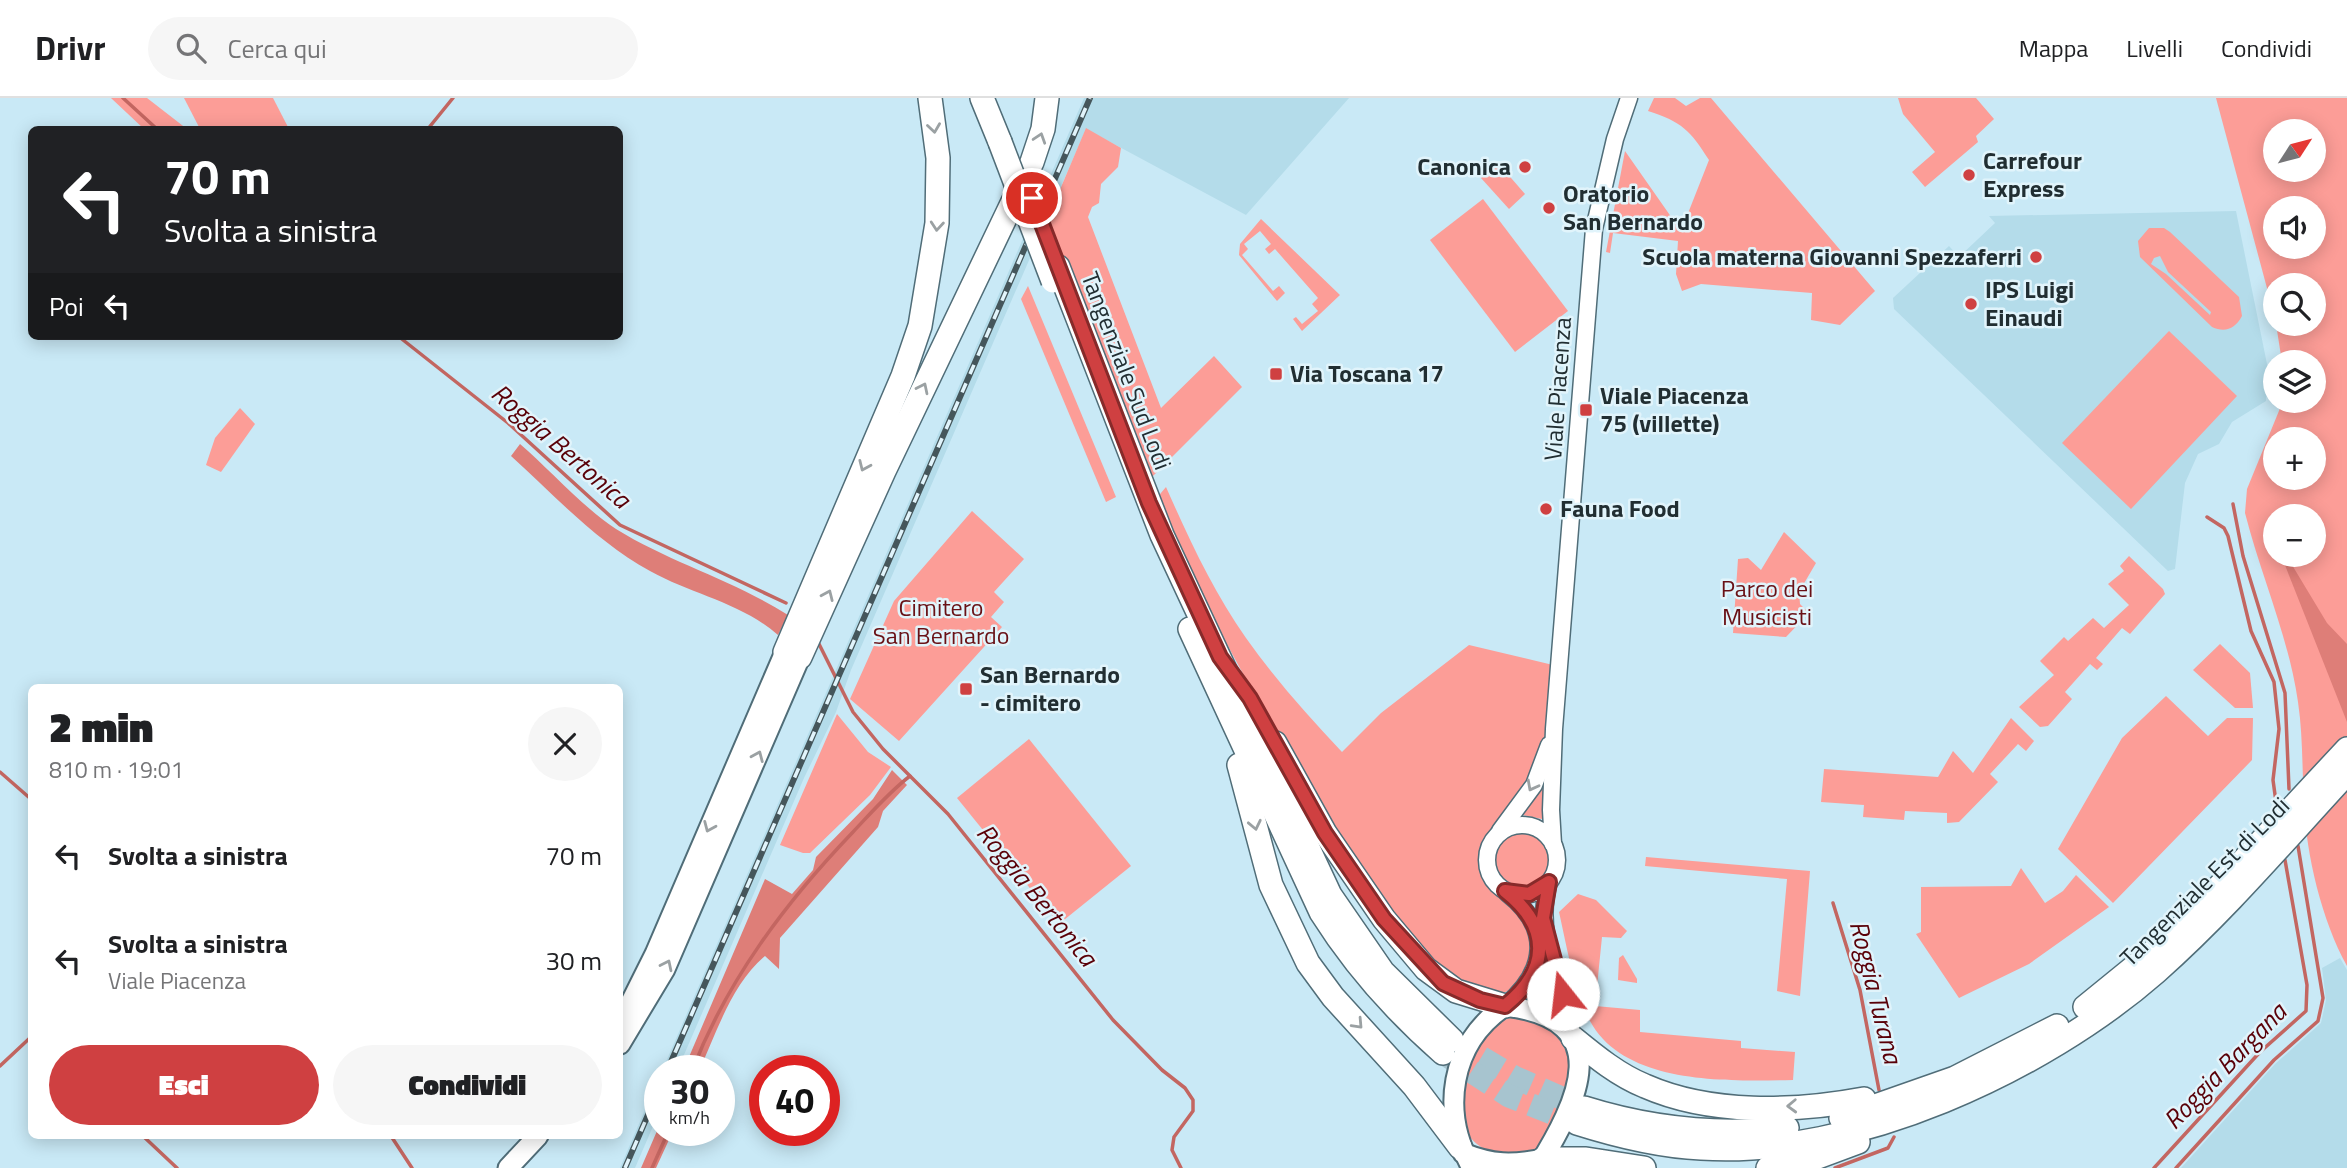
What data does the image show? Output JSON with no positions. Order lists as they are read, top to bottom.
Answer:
{
  "streets": {
    "highway": ["Tangenziale Sud Lodi", "Tangenziale Est di Lodi"],
    "street": ["Viale Piacenza"]
  },
  "water": ["Roggia Bertonica", "Roggia Turana", "Roggia Bargana"],
  "parks": ["Parco dei Musicisti", "Cimitero San Bernardo"],
  "places": {
    "other": [
      "Canonica",
      "Carrefour Express",
      "Oratorio San Bernardo",
      "Scuola materna Giovanni Spezzaferri",
      "IPS Luigi Einaudi",
      "Fauna Food"
    ],
    "transit": ["Via Toscana 17", "Viale Piacenza 75 (villette)", "San Bernardo - cimitero"]
  },
  "north": "top right",
  "page": {
    "header": "Drivr",
    "search": "Cerca qui",
    "nav": ["Mappa", "Livelli", "Condividi"],
    "map_buttons": ["+", "−"],
    "turn": ["70 m", "Svolta a sinistra"],
    "then": "Poi",
    "heading": ["2 min", "810 m · 19:01"],
    "list": [
      {
        "name": "Svolta a sinistra",
        "value": "70 m"
      },
      {
        "name": "Svolta a sinistra",
        "note": "Viale Piacenza",
        "value": "30 m"
      }
    ],
    "buttons": ["Esci", "Condividi"],
    "speed": "30 km/h",
    "limit": "40"
  }
}
